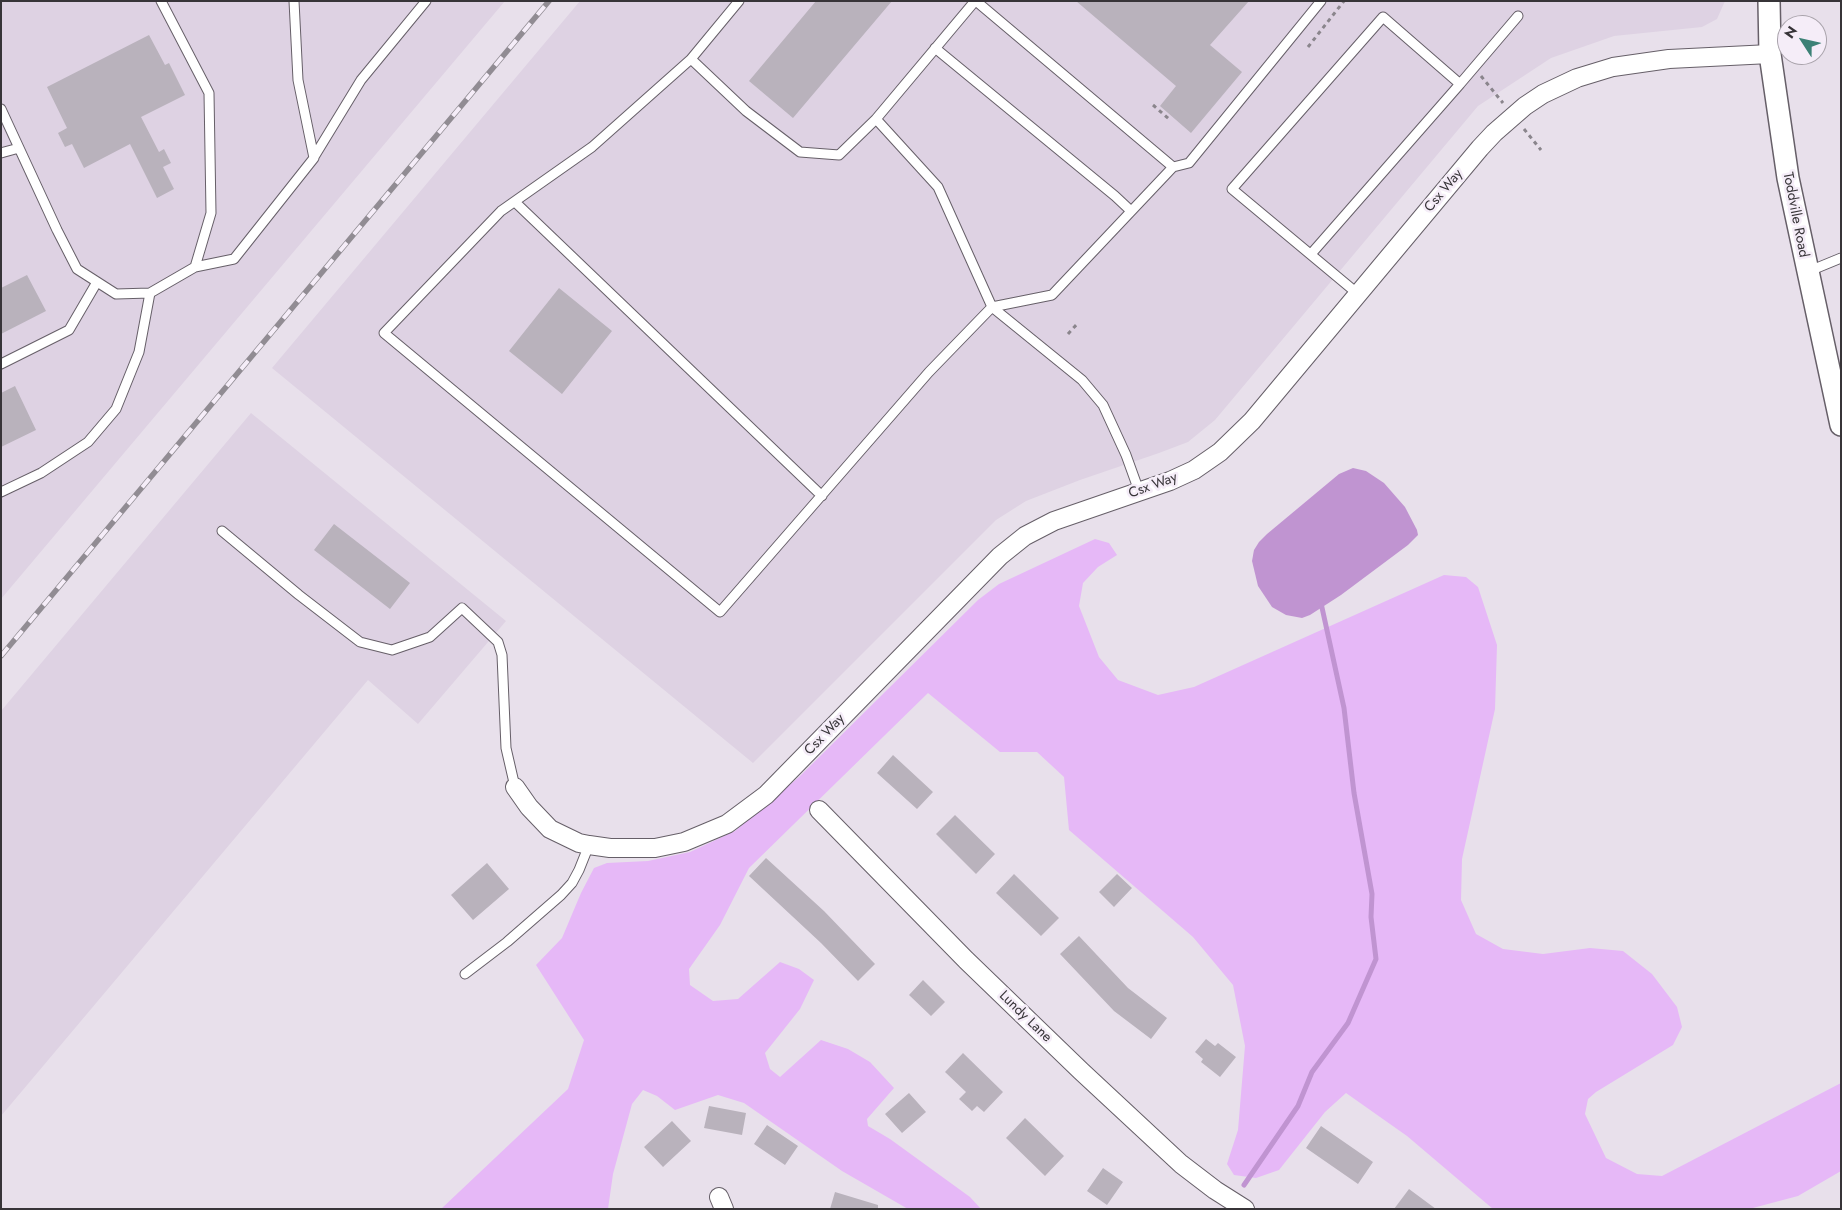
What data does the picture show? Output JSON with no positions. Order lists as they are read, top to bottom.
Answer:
{
  "streets": {
    "street": ["Csx Way", "Toddville Road", "Lundy Lane"]
  },
  "crossings": [
    ["Csx Way", "Toddville Road"]
  ],
  "north": "top left"
}
